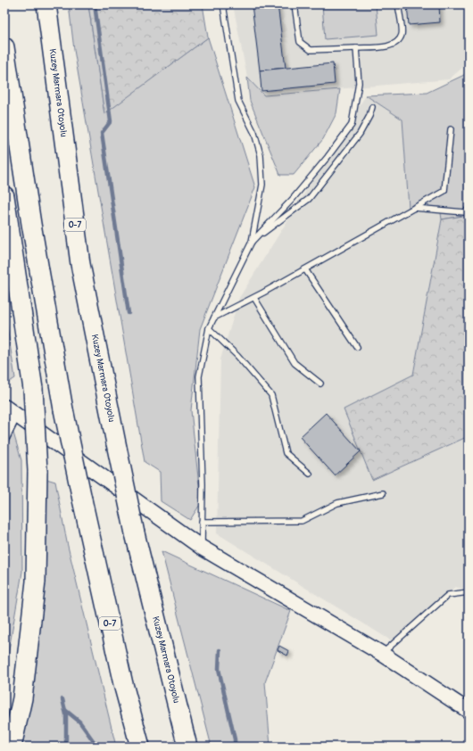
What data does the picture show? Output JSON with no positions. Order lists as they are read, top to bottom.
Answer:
{
  "streets": {
    "highway": ["Kuzey Marmara Otoyolu", "O-7"]
  }
}
